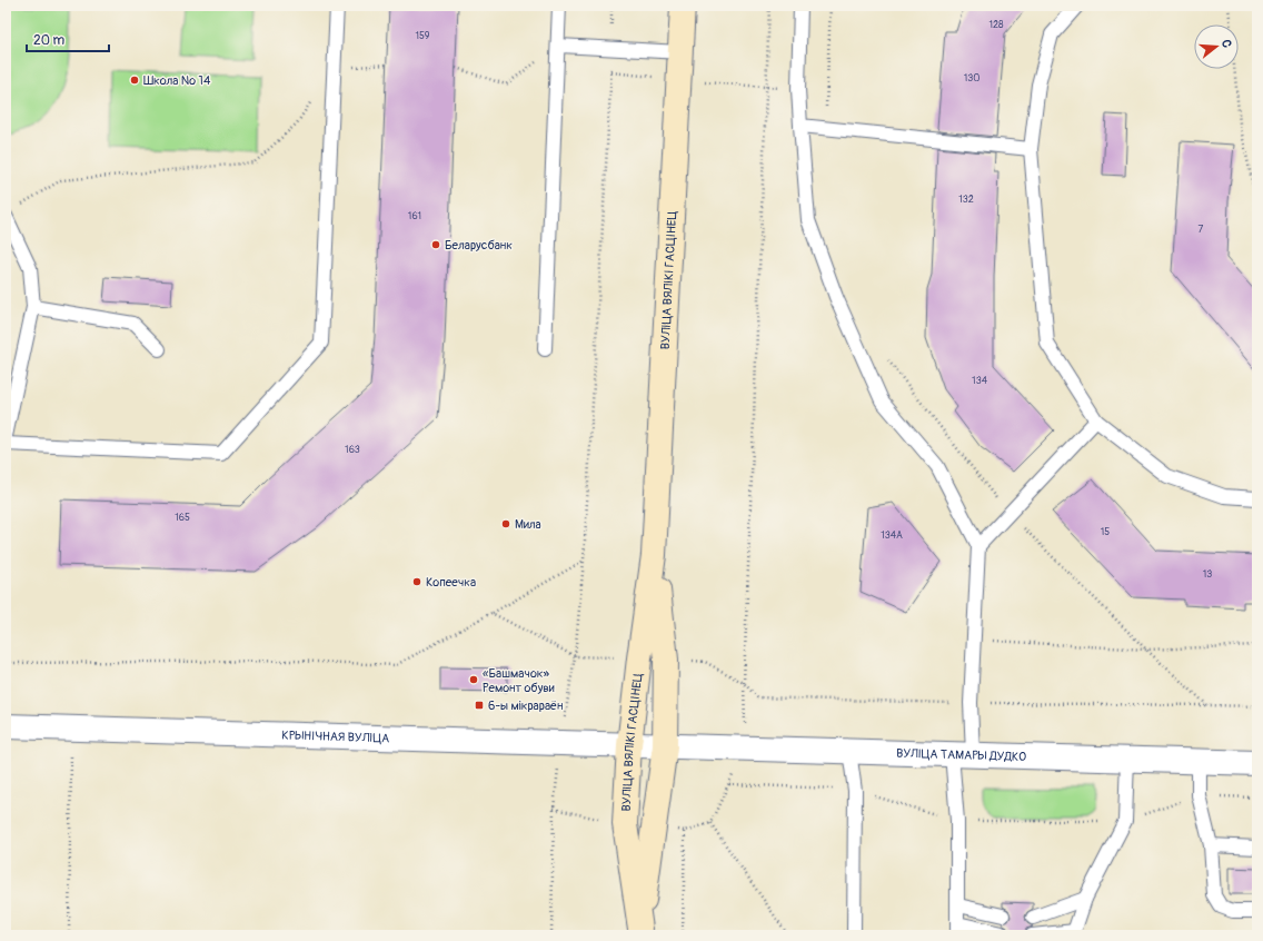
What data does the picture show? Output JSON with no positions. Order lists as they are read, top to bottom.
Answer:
{
  "streets": {
    "main road": ["ВУЛІЦА ВЯЛІКІ ГАСЦІНЕЦ"],
    "street": ["КРЫНІЧНАЯ ВУЛІЦА", "ВУЛІЦА ТАМАРЫ ДУДКО"]
  },
  "crossings": [
    ["ВУЛІЦА ВЯЛІКІ ГАСЦІНЕЦ", "КРЫНІЧНАЯ ВУЛІЦА"],
    ["ВУЛІЦА ВЯЛІКІ ГАСЦІНЕЦ", "ВУЛІЦА ТАМАРЫ ДУДКО"],
    ["КРЫНІЧНАЯ ВУЛІЦА", "ВУЛІЦА ТАМАРЫ ДУДКО"]
  ],
  "places": {
    "other": [
      "Школа № 14",
      "Беларусбанк",
      "Мила",
      "Копеечка",
      "«Башмачок» Ремонт обуви"
    ],
    "transit": ["6-ы мікрараён"]
  },
  "house_numbers": [
    "128",
    "159",
    "130",
    "132",
    "161",
    "7",
    "134",
    "163",
    "165",
    "15",
    "134А",
    "13"
  ],
  "scale_bar": "20 m",
  "north": "right"
}
